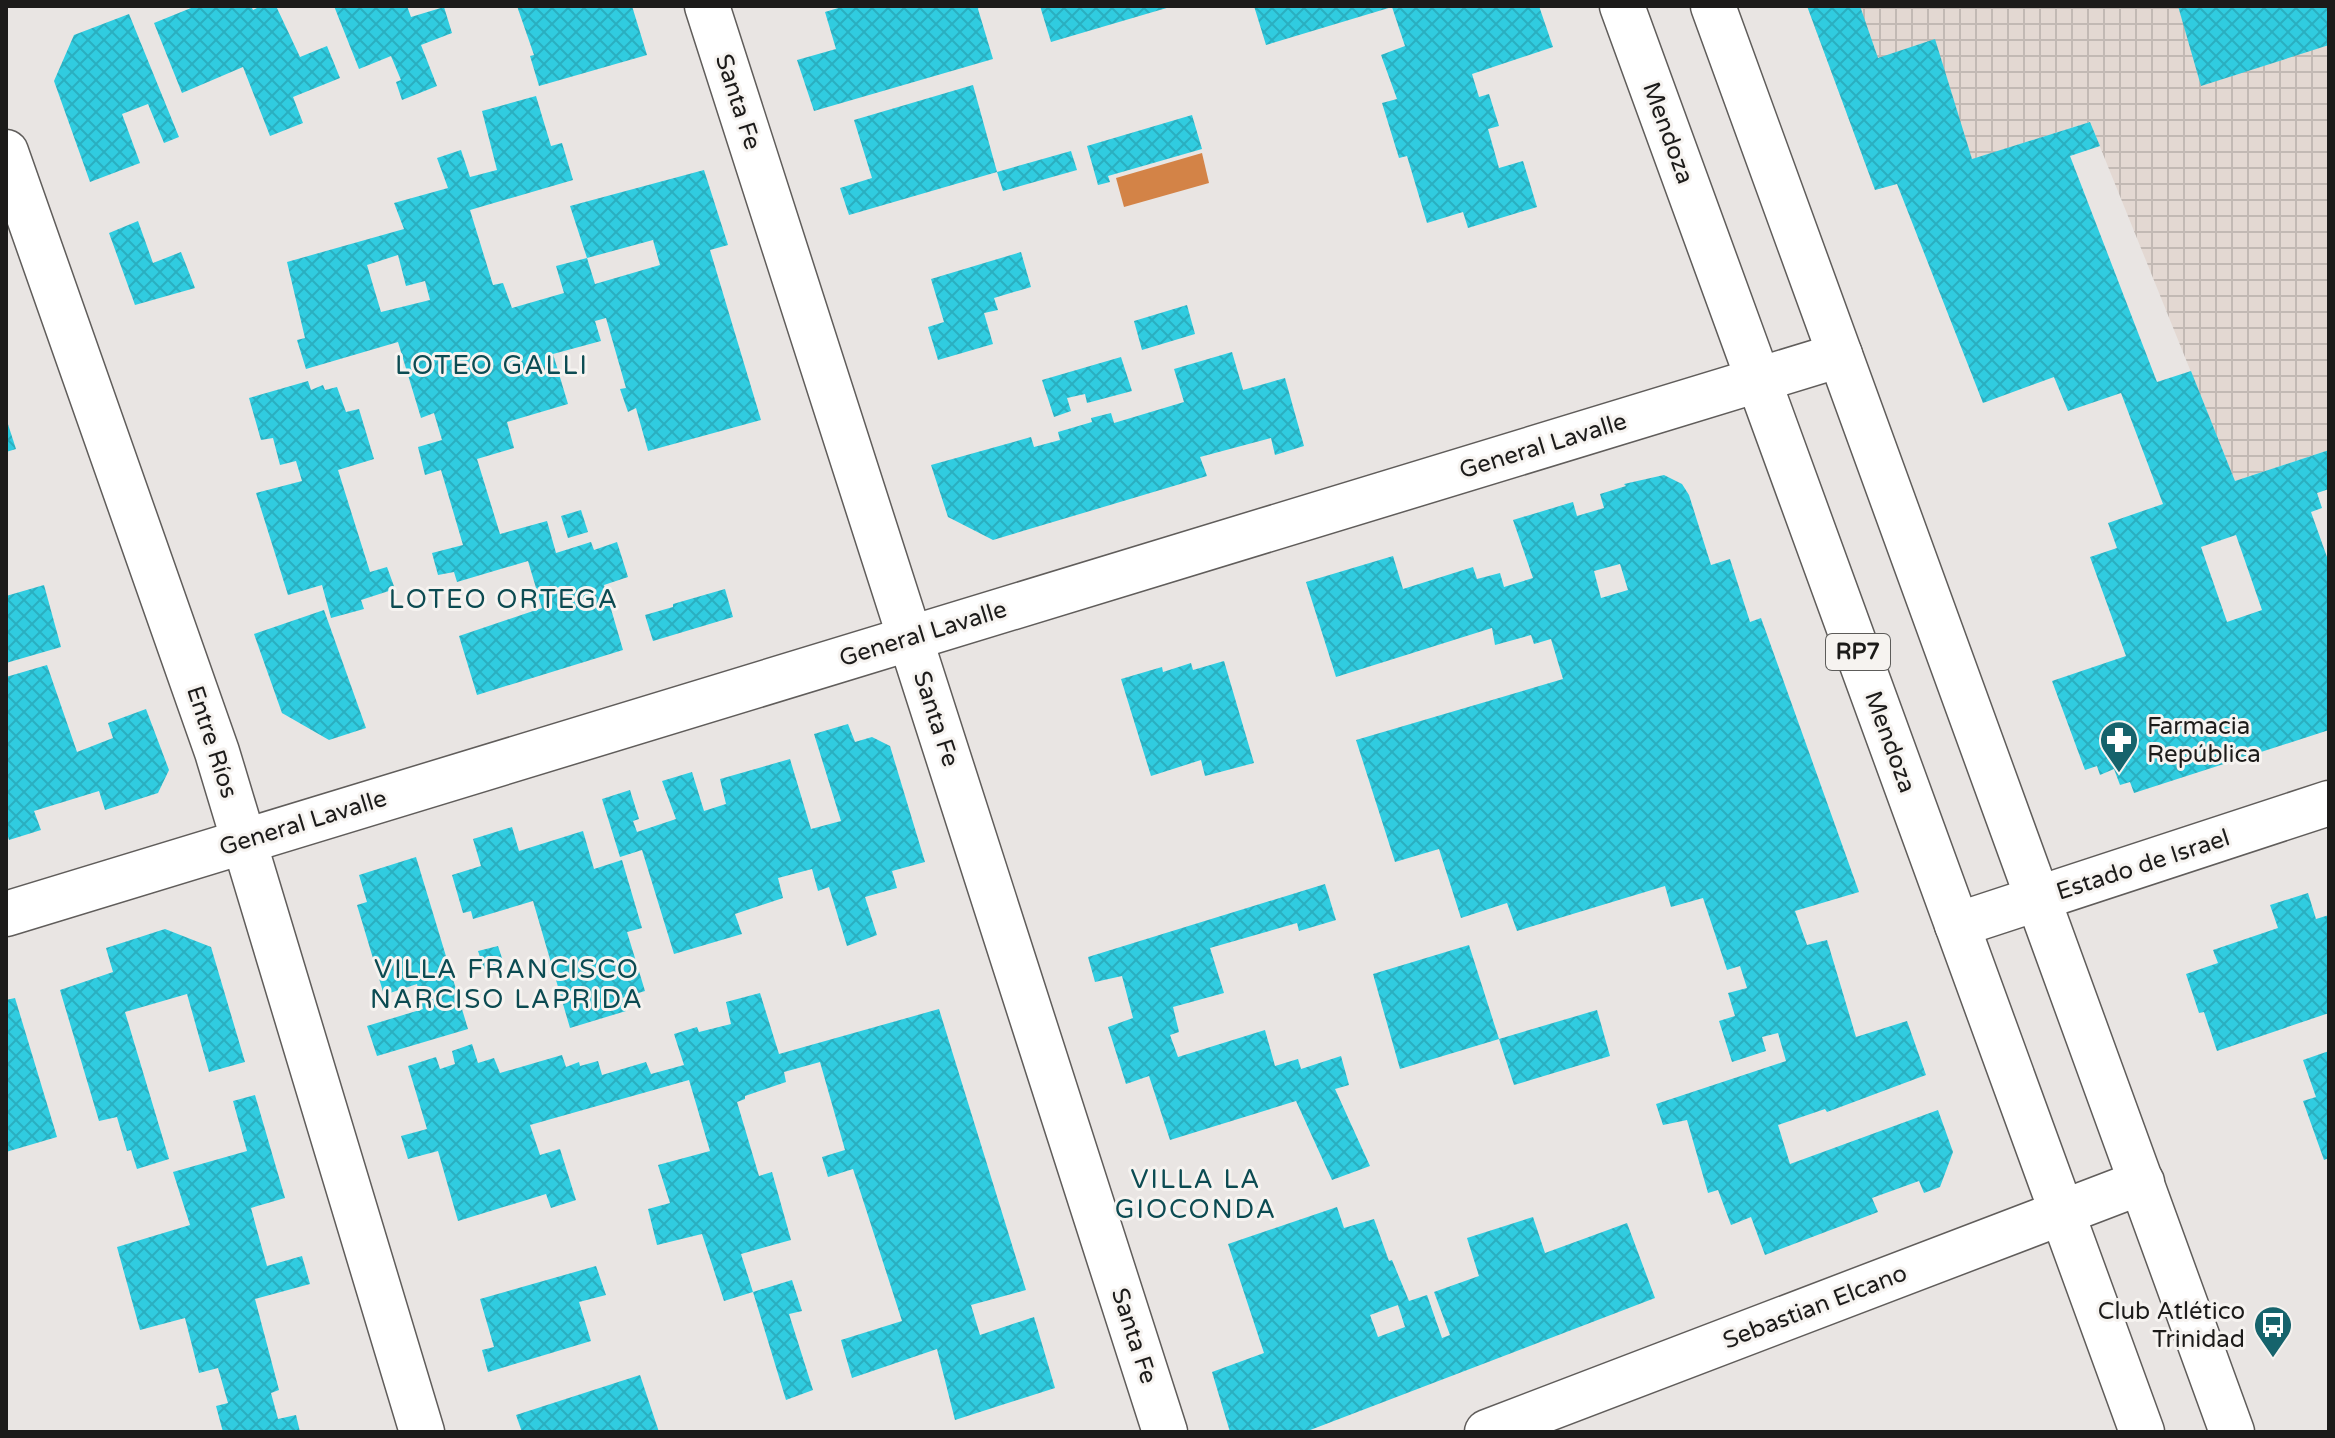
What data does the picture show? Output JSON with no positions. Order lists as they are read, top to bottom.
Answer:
{
  "streets": {
    "street": [
      "Santa Fe",
      "Mendoza",
      "General Lavalle",
      "RP7",
      "Entre Ríos",
      "Estado de Israel",
      "Sebastian Elcano"
    ]
  },
  "crossings": [
    ["Santa Fe", "General Lavalle"],
    ["Mendoza", "General Lavalle"],
    ["Mendoza", "Estado de Israel"],
    ["Mendoza", "Sebastian Elcano"],
    ["General Lavalle", "Entre Ríos"]
  ],
  "districts": [
    "LOTEO GALLI",
    "LOTEO ORTEGA",
    "VILLA FRANCISCO NARCISO LAPRIDA",
    "VILLA LA GIOCONDA"
  ],
  "places": {
    "pharmacy": ["Farmacia República"],
    "bus stop": ["Club Atlético Trinidad"]
  }
}
